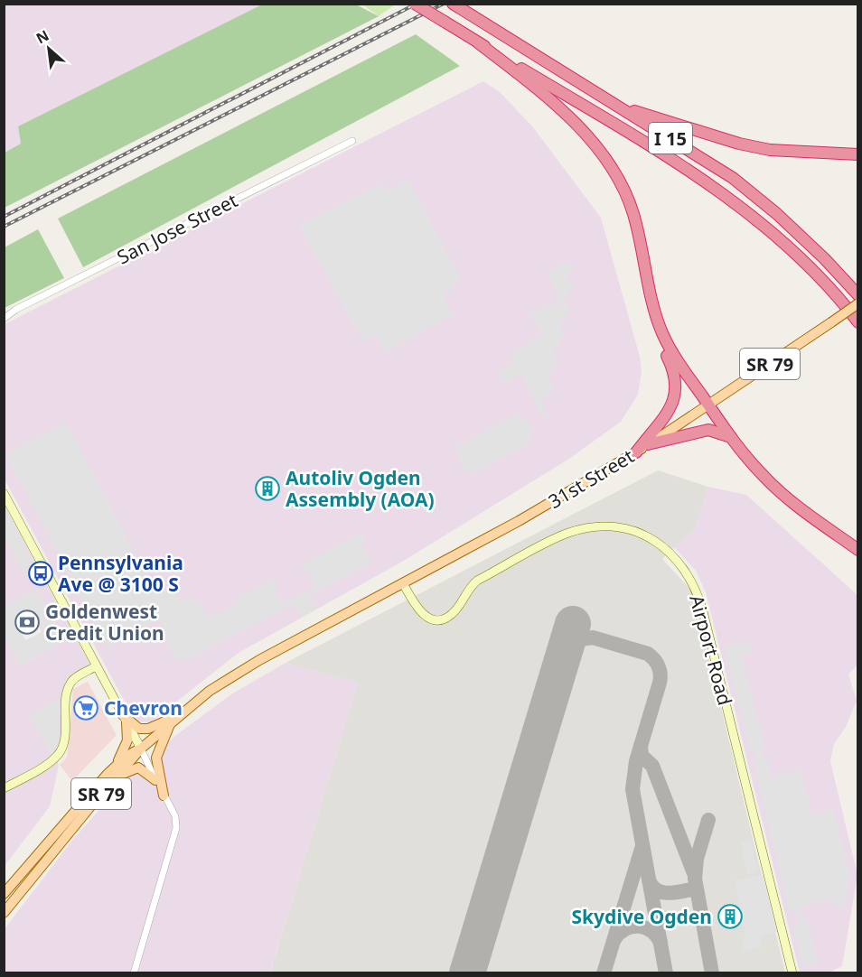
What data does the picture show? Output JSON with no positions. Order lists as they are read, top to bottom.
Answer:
{
  "streets": {
    "highway": ["I 15"],
    "main road": ["SR 79", "31st Street"],
    "street": ["San Jose Street", "Airport Road"]
  },
  "crossings": [
    ["SR 79", "31st Street"],
    ["31st Street", "Airport Road"]
  ],
  "places": {
    "building": ["Autoliv Ogden Assembly (AOA)", "Skydive Ogden"],
    "bus stop": ["Pennsylvania Ave @ 3100 S"],
    "bank": ["Goldenwest Credit Union"],
    "supermarket": ["Chevron"]
  },
  "north": "top left"
}
